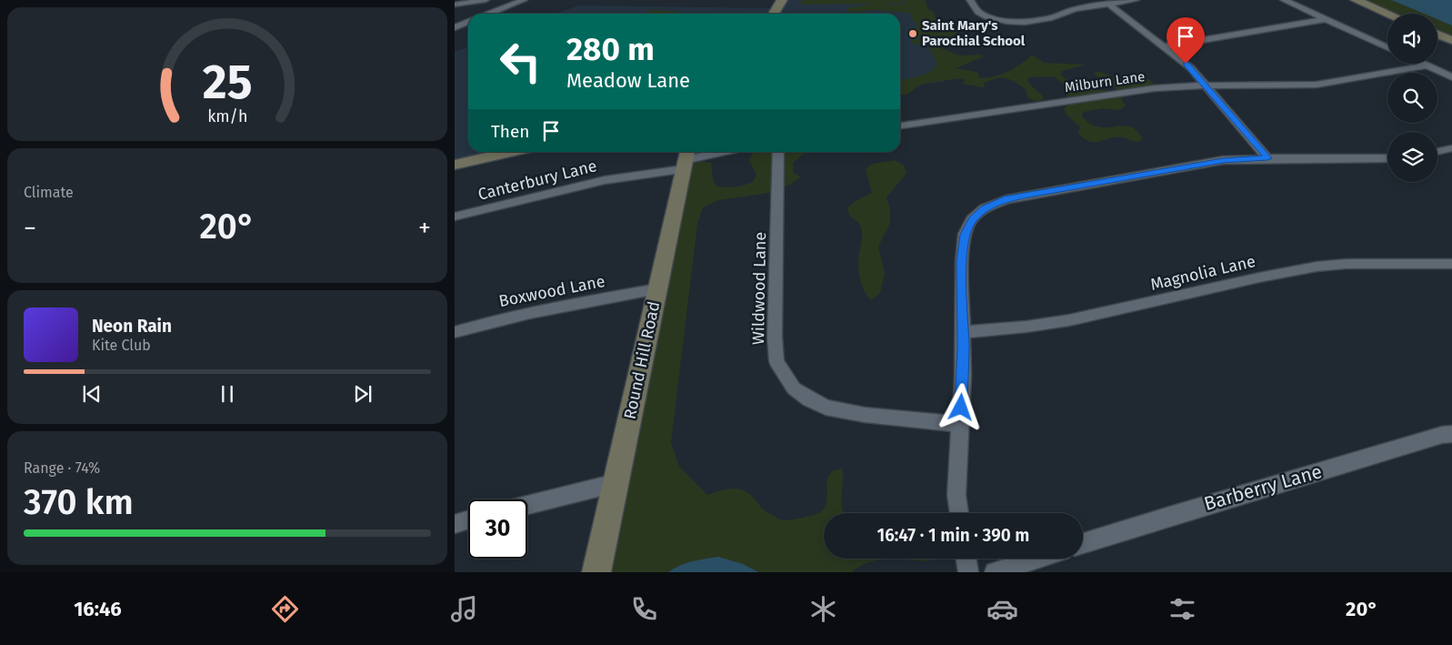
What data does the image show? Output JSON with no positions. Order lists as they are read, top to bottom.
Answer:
{
  "streets": {
    "street": [
      "Milburn Lane",
      "Canterbury Lane",
      "Magnolia Lane",
      "Wildwood Lane",
      "Boxwood Lane",
      "Round Hill Road",
      "Barberry Lane"
    ]
  },
  "crossings": [
    ["Canterbury Lane", "Round Hill Road"],
    ["Boxwood Lane", "Round Hill Road"]
  ],
  "places": ["Saint Mary's Parochial School"],
  "page": {
    "turn": ["280 m", "Meadow Lane"],
    "then": "Then",
    "tile": [
      "Climate",
      ["Range · 74%", "370 km"]
    ],
    "heat": ["−", "20°", "+"],
    "song": ["Neon Rain", "Kite Club"],
    "limit": "30",
    "trip": "16:47 · 1 min · 390 m",
    "tabs": ["16:46", "20°"],
    "gauge": ["25", "km/h"]
  }
}
